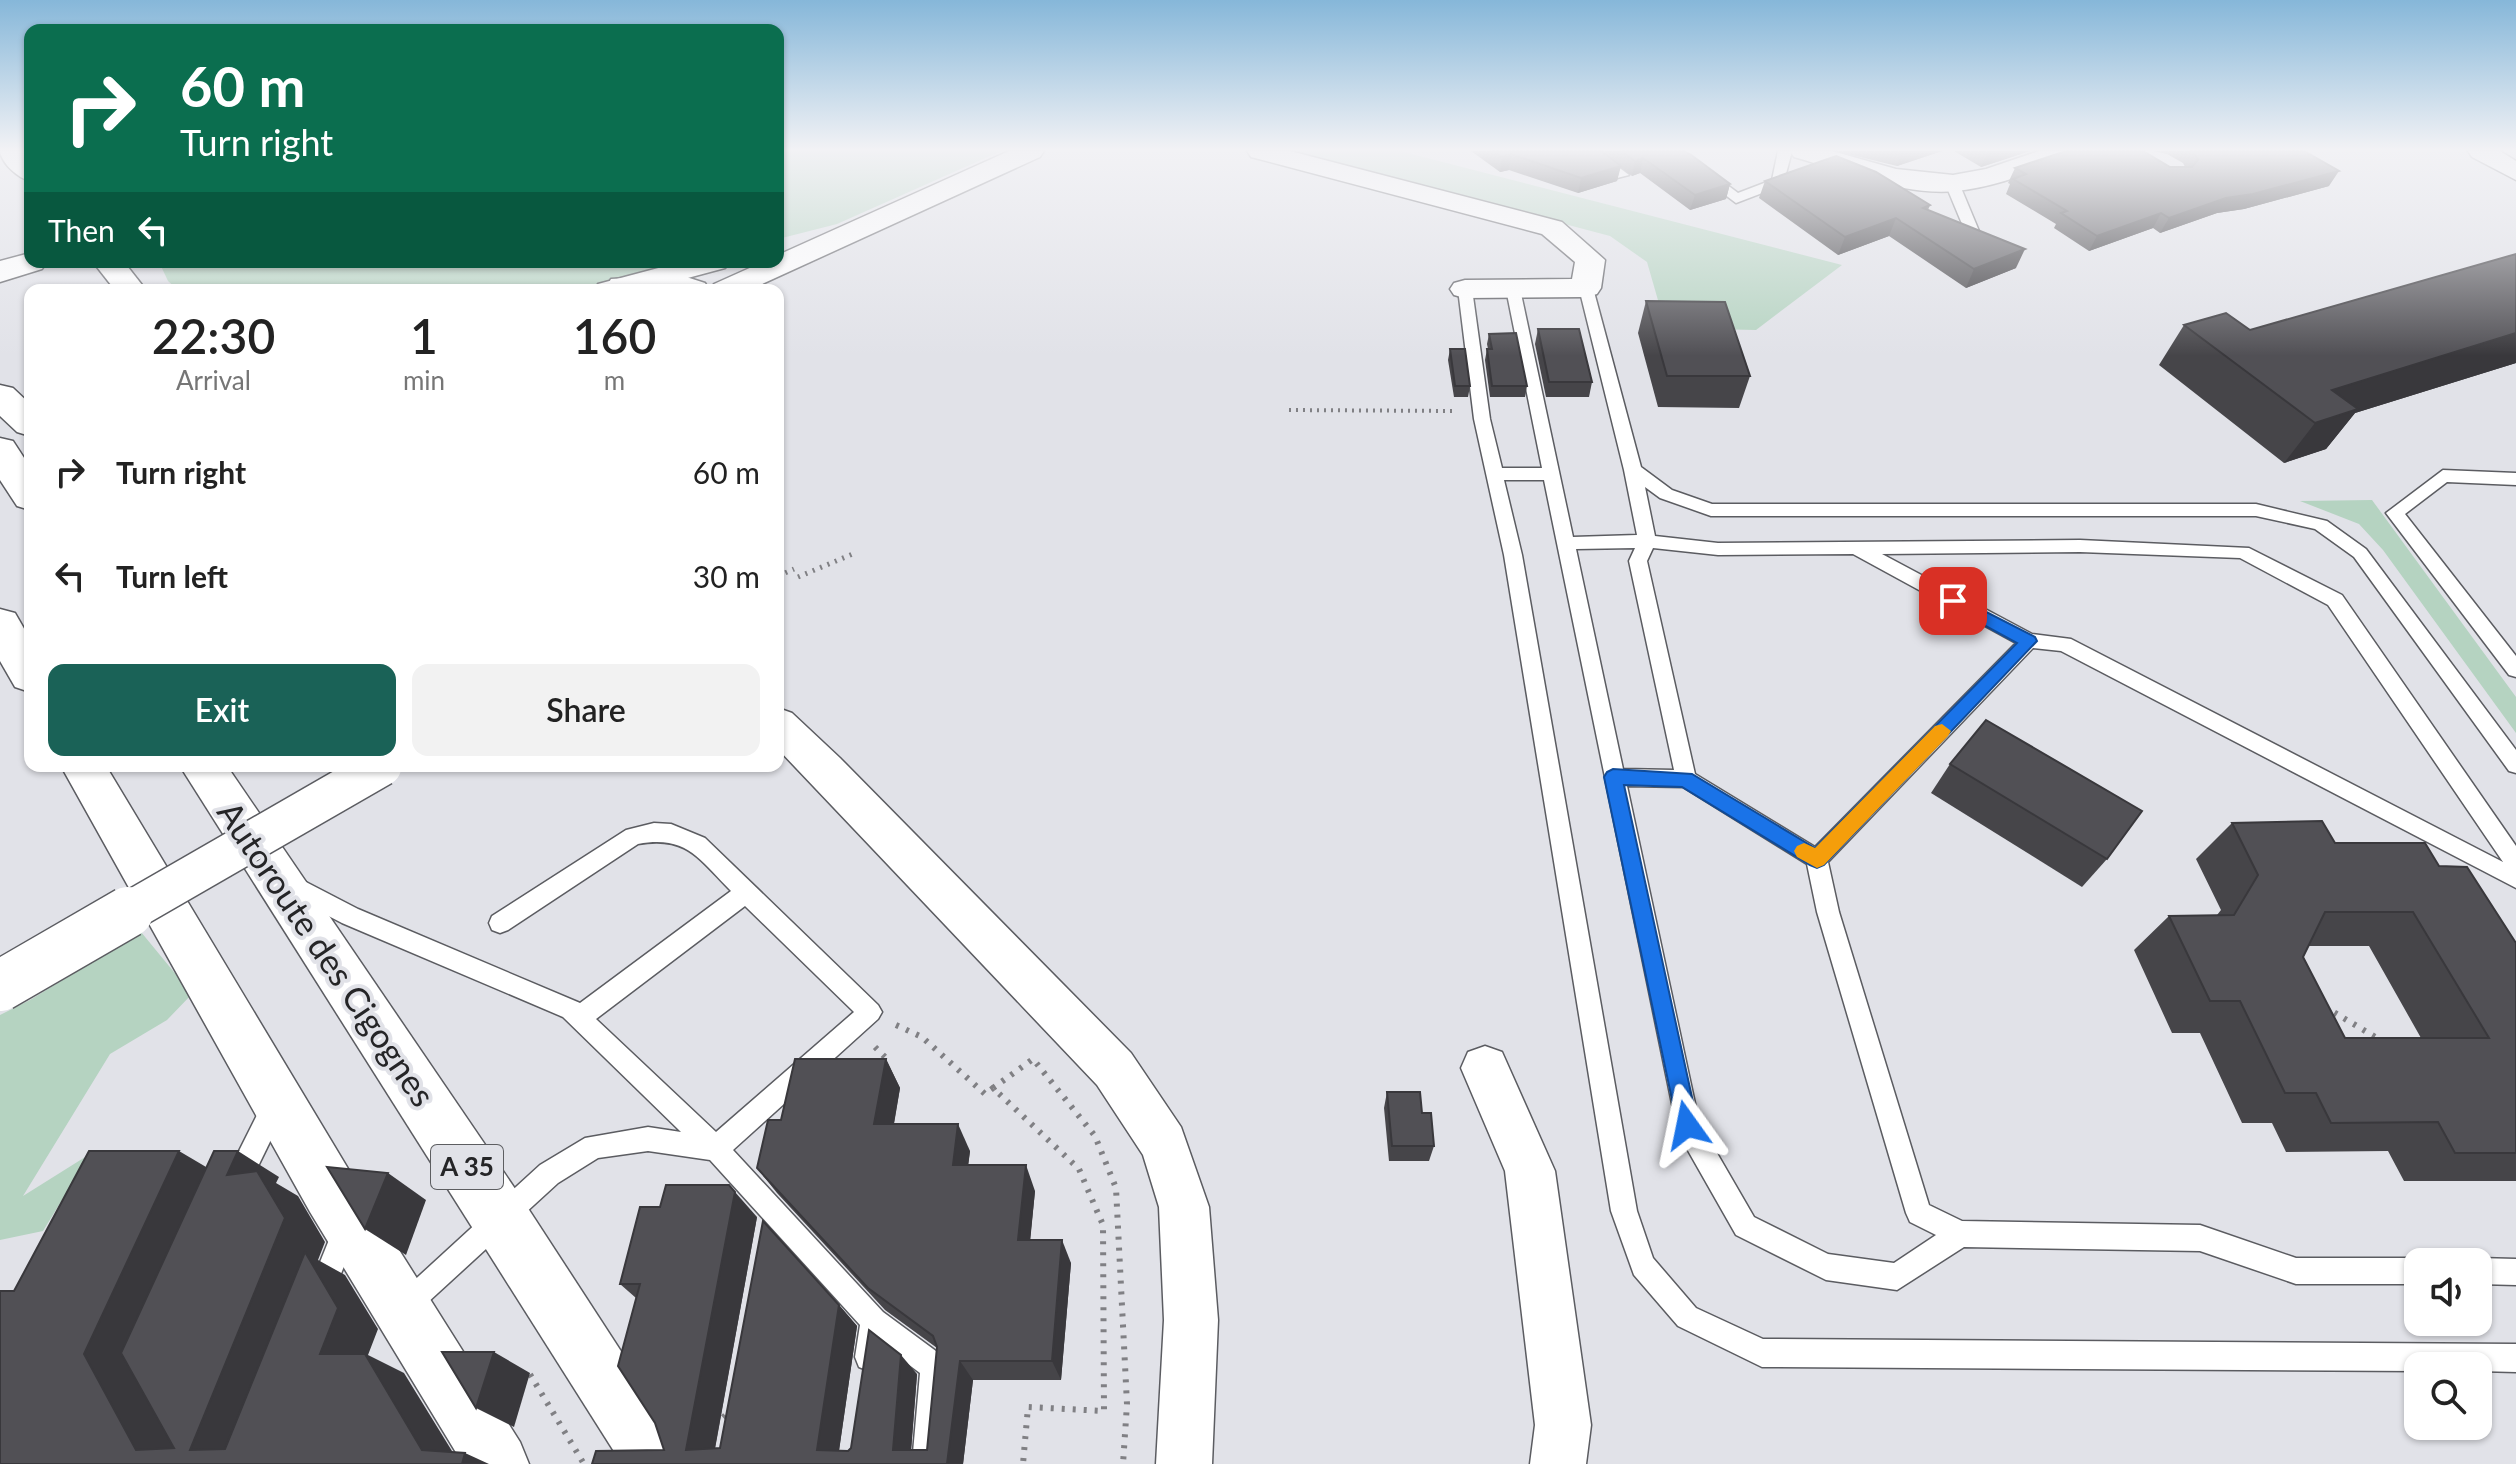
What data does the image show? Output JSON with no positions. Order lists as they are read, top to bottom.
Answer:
{
  "streets": {
    "highway": ["Autoroute des Cigognes", "A 35"]
  },
  "page": {
    "turn": ["60 m", "Turn right"],
    "then": "Then",
    "eta": [
      "22:30",
      "Arrival",
      "1",
      "min",
      "160",
      "m"
    ],
    "list": [
      {
        "name": "Turn right",
        "value": "60 m"
      },
      {
        "name": "Turn left",
        "value": "30 m"
      }
    ],
    "buttons": ["Exit", "Share"]
  }
}
